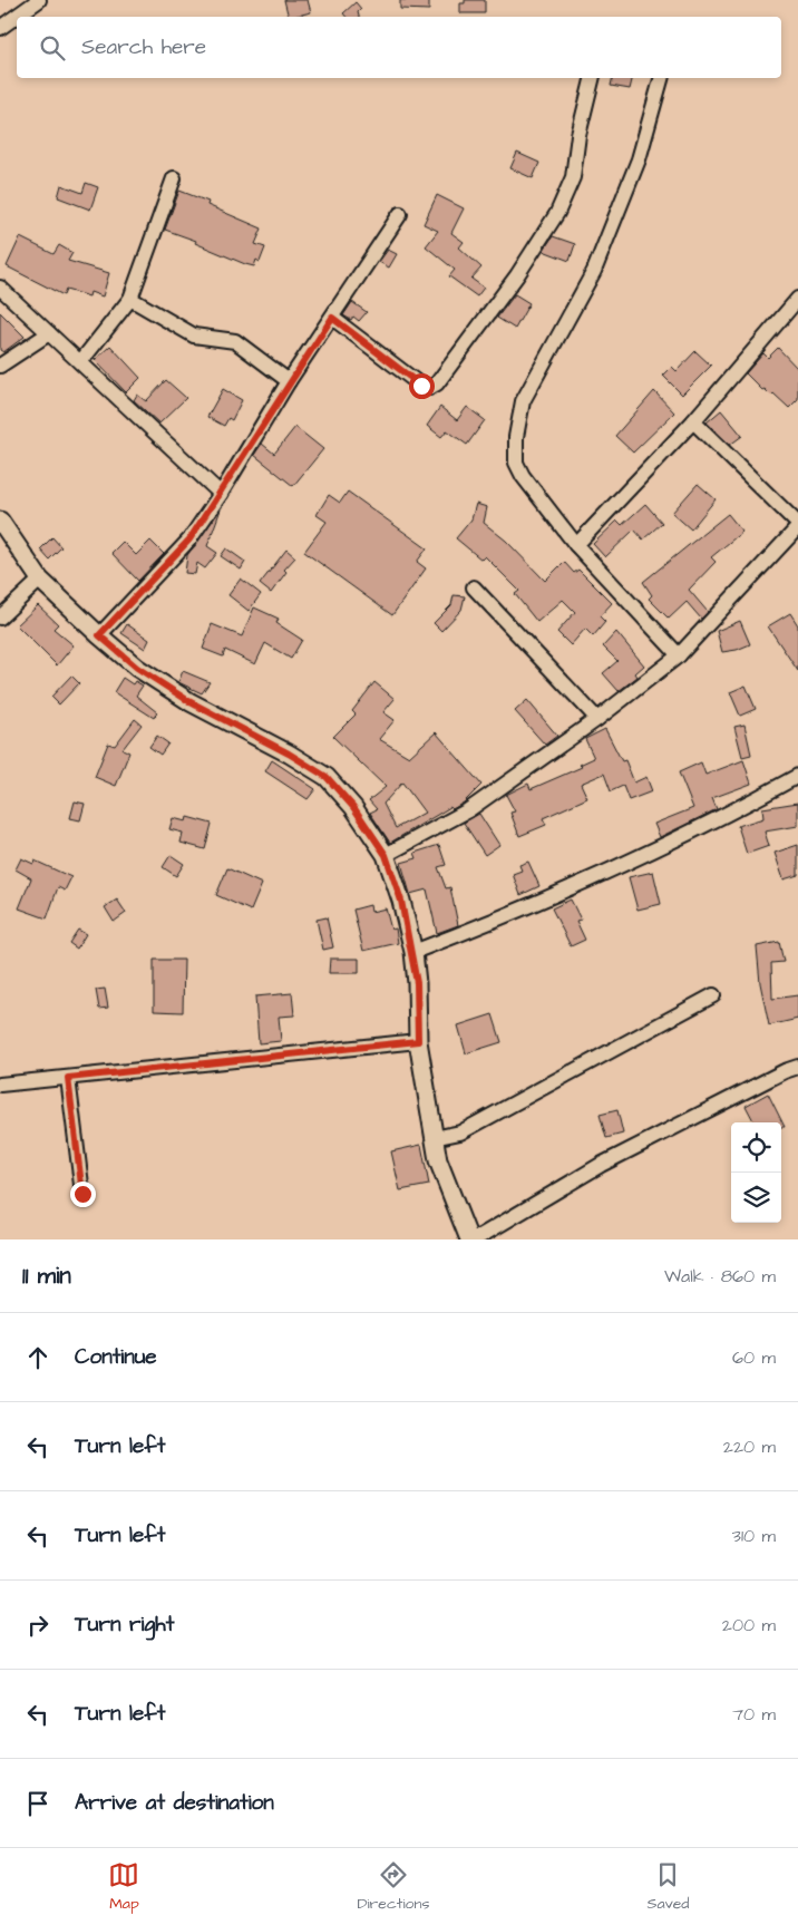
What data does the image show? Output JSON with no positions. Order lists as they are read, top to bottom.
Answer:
{
  "page": {
    "search": "Search here",
    "heading": ["11 min", "Walk · 860 m"],
    "list": [
      ["Continue", "60 m"],
      ["Turn left", "220 m"],
      ["Turn left", "310 m"],
      ["Turn right", "200 m"],
      ["Turn left", "70 m"],
      "Arrive at destination"
    ],
    "nav": ["Map", "Directions", "Saved"]
  }
}
